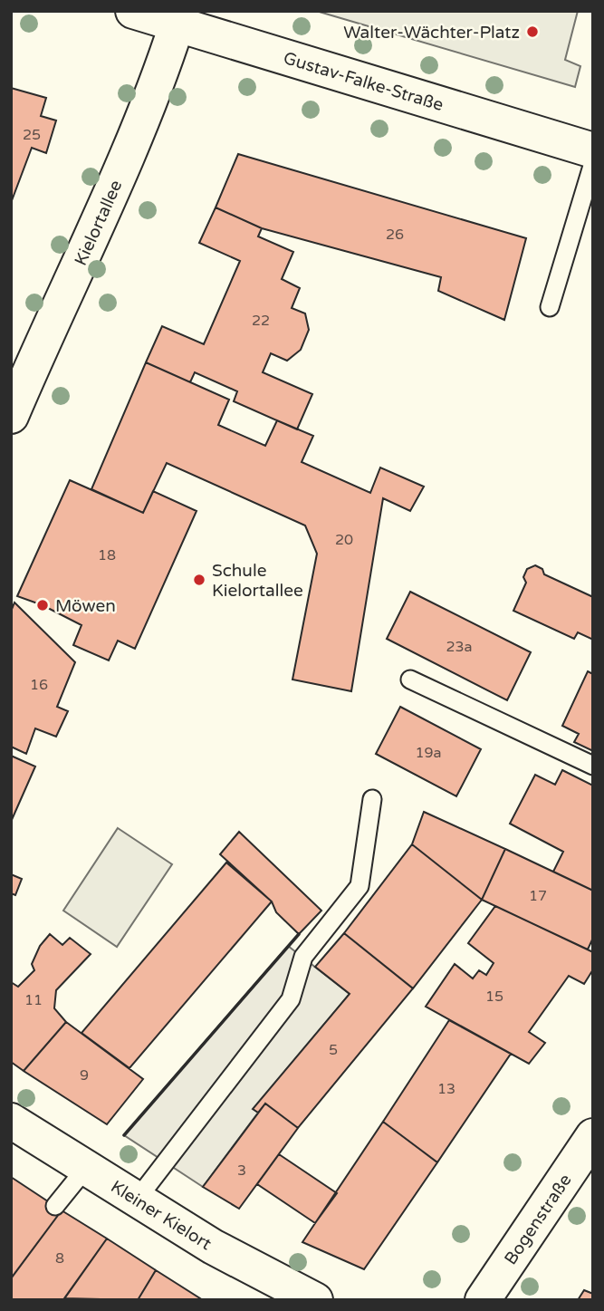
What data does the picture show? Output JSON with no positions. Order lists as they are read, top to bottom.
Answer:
{
  "streets": {
    "street": [
      "Gustav-Falke-Straße",
      "Kielortallee",
      "Kleiner Kielort",
      "Bogenstraße"
    ]
  },
  "crossings": [
    ["Gustav-Falke-Straße", "Kielortallee"]
  ],
  "places": ["Walter-Wächter-Platz", "Schule Kielortallee", "Möwen"],
  "house_numbers": [
    "25",
    "26",
    "22",
    "20",
    "18",
    "23a",
    "16",
    "19a",
    "17",
    "15",
    "11",
    "5",
    "9",
    "13",
    "3",
    "8"
  ]
}
